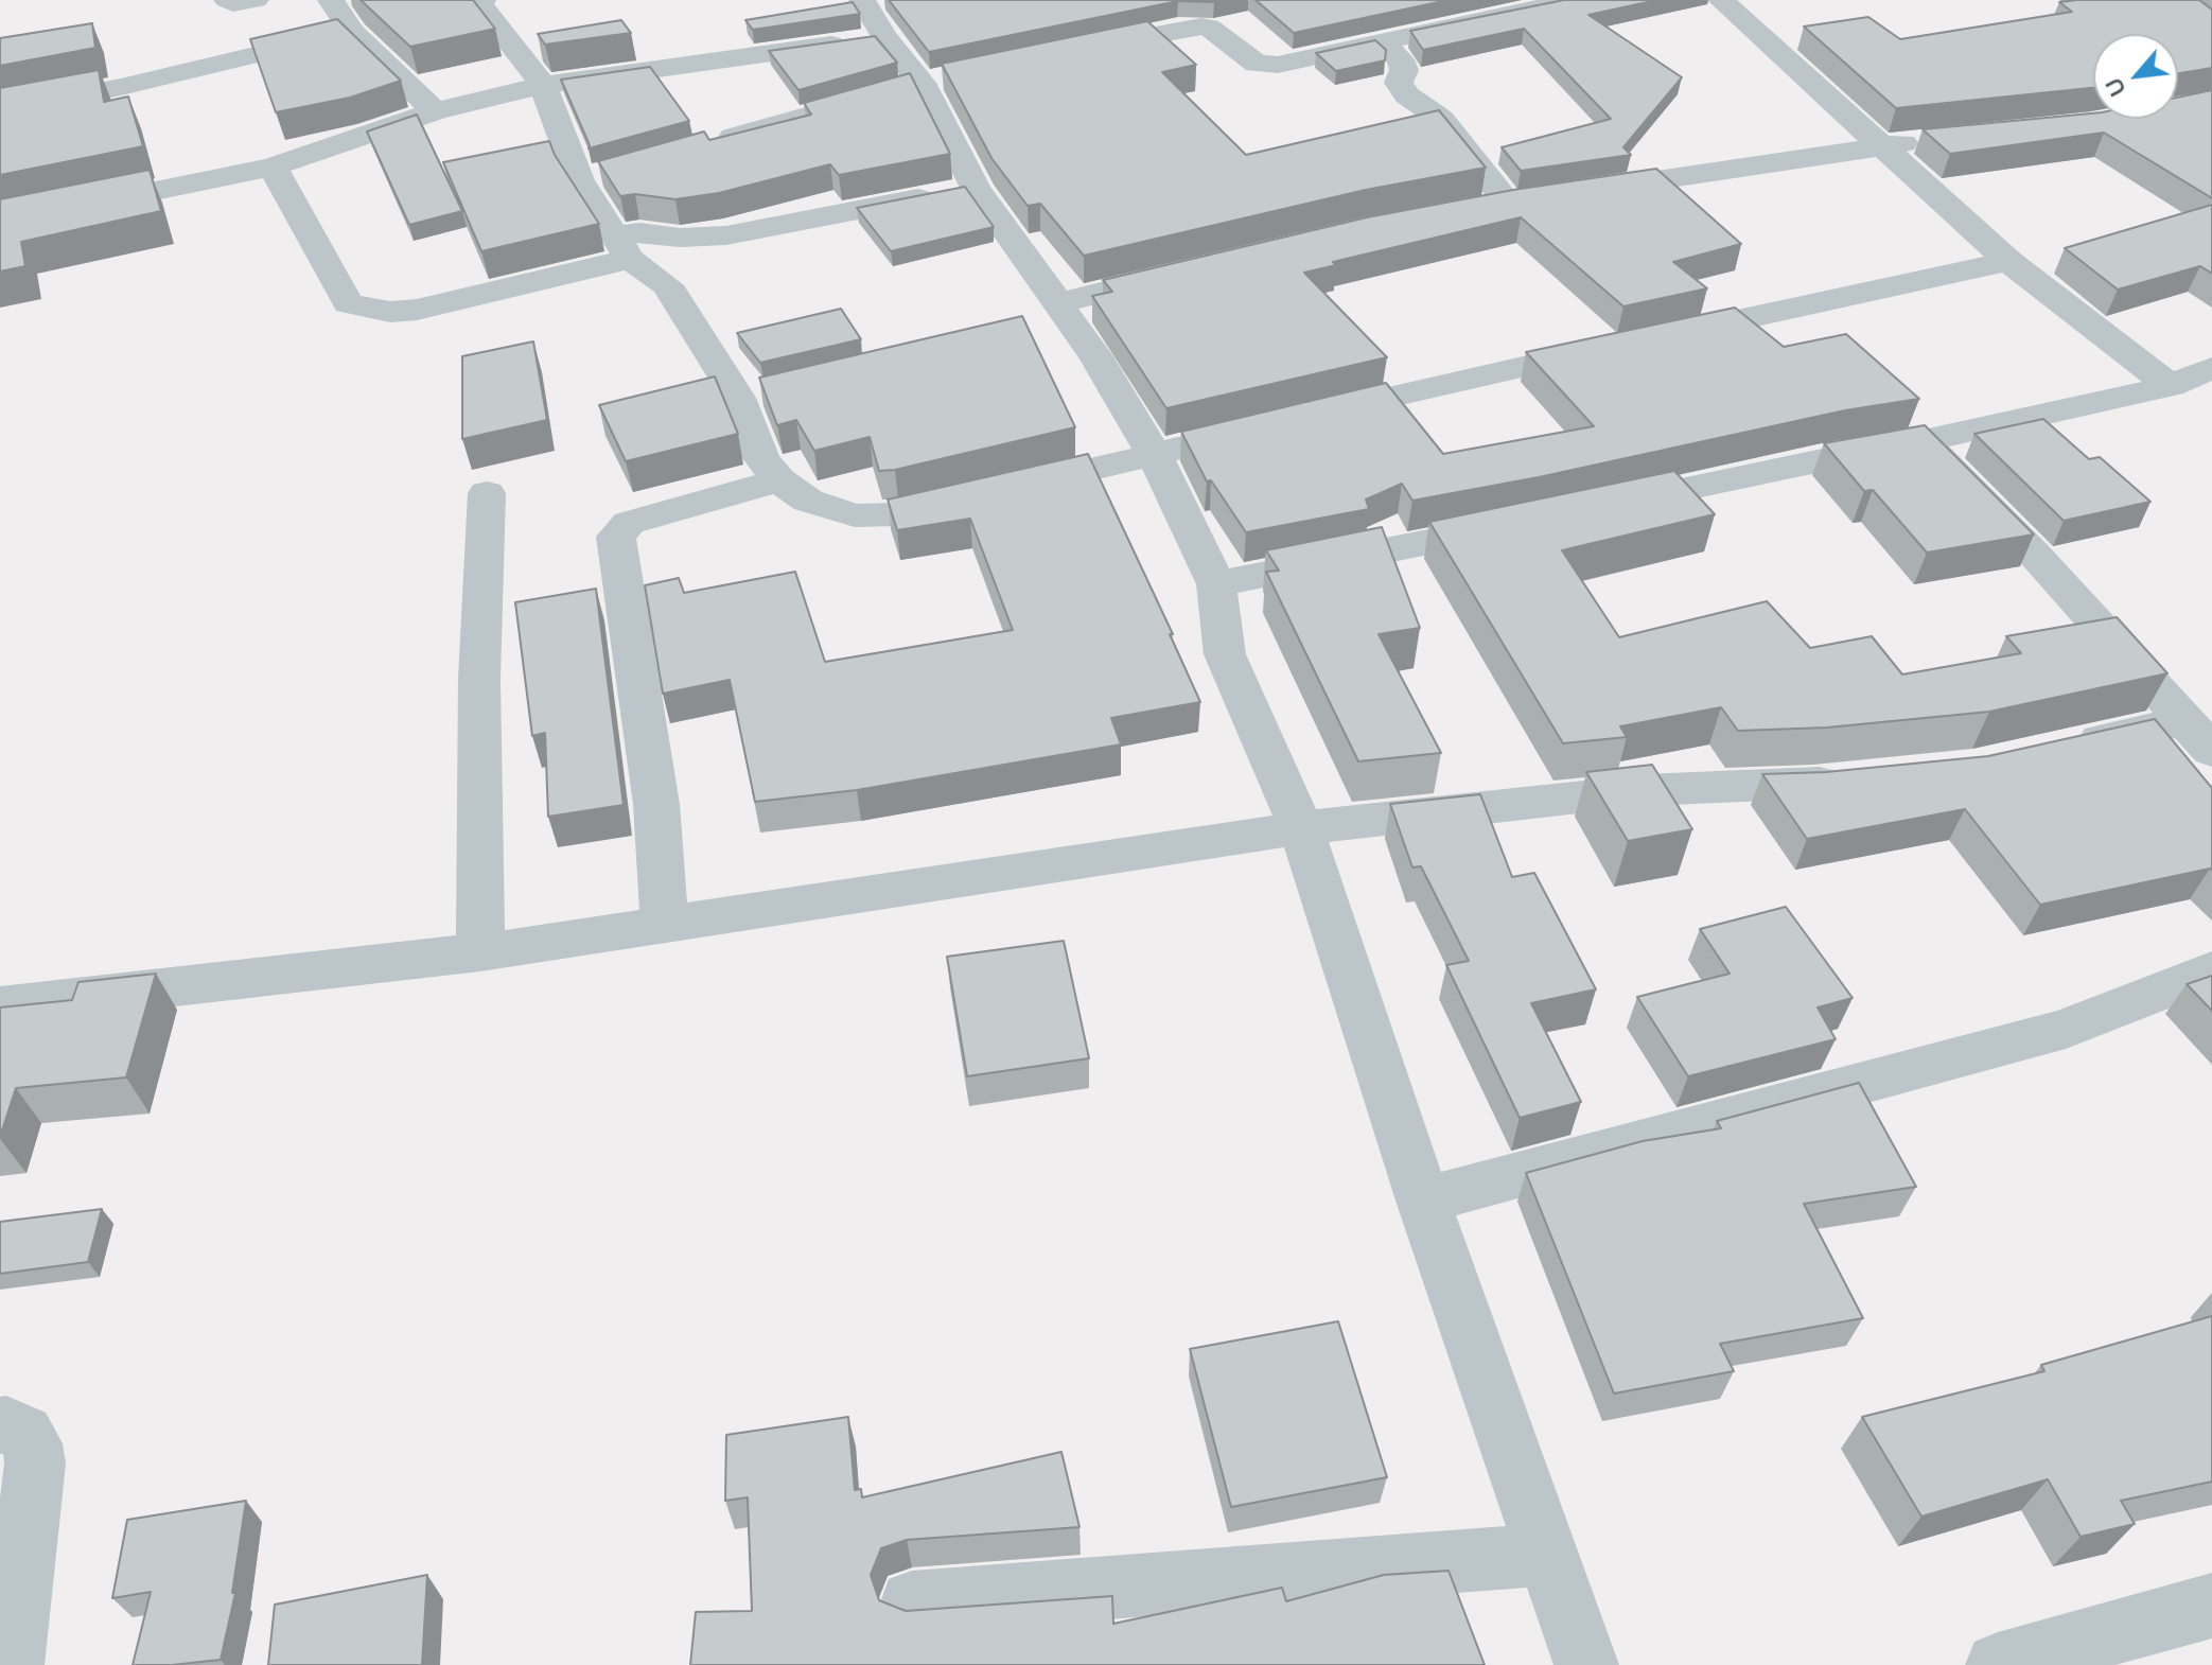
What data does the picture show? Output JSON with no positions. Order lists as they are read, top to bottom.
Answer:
{
  "north": "bottom left"
}
